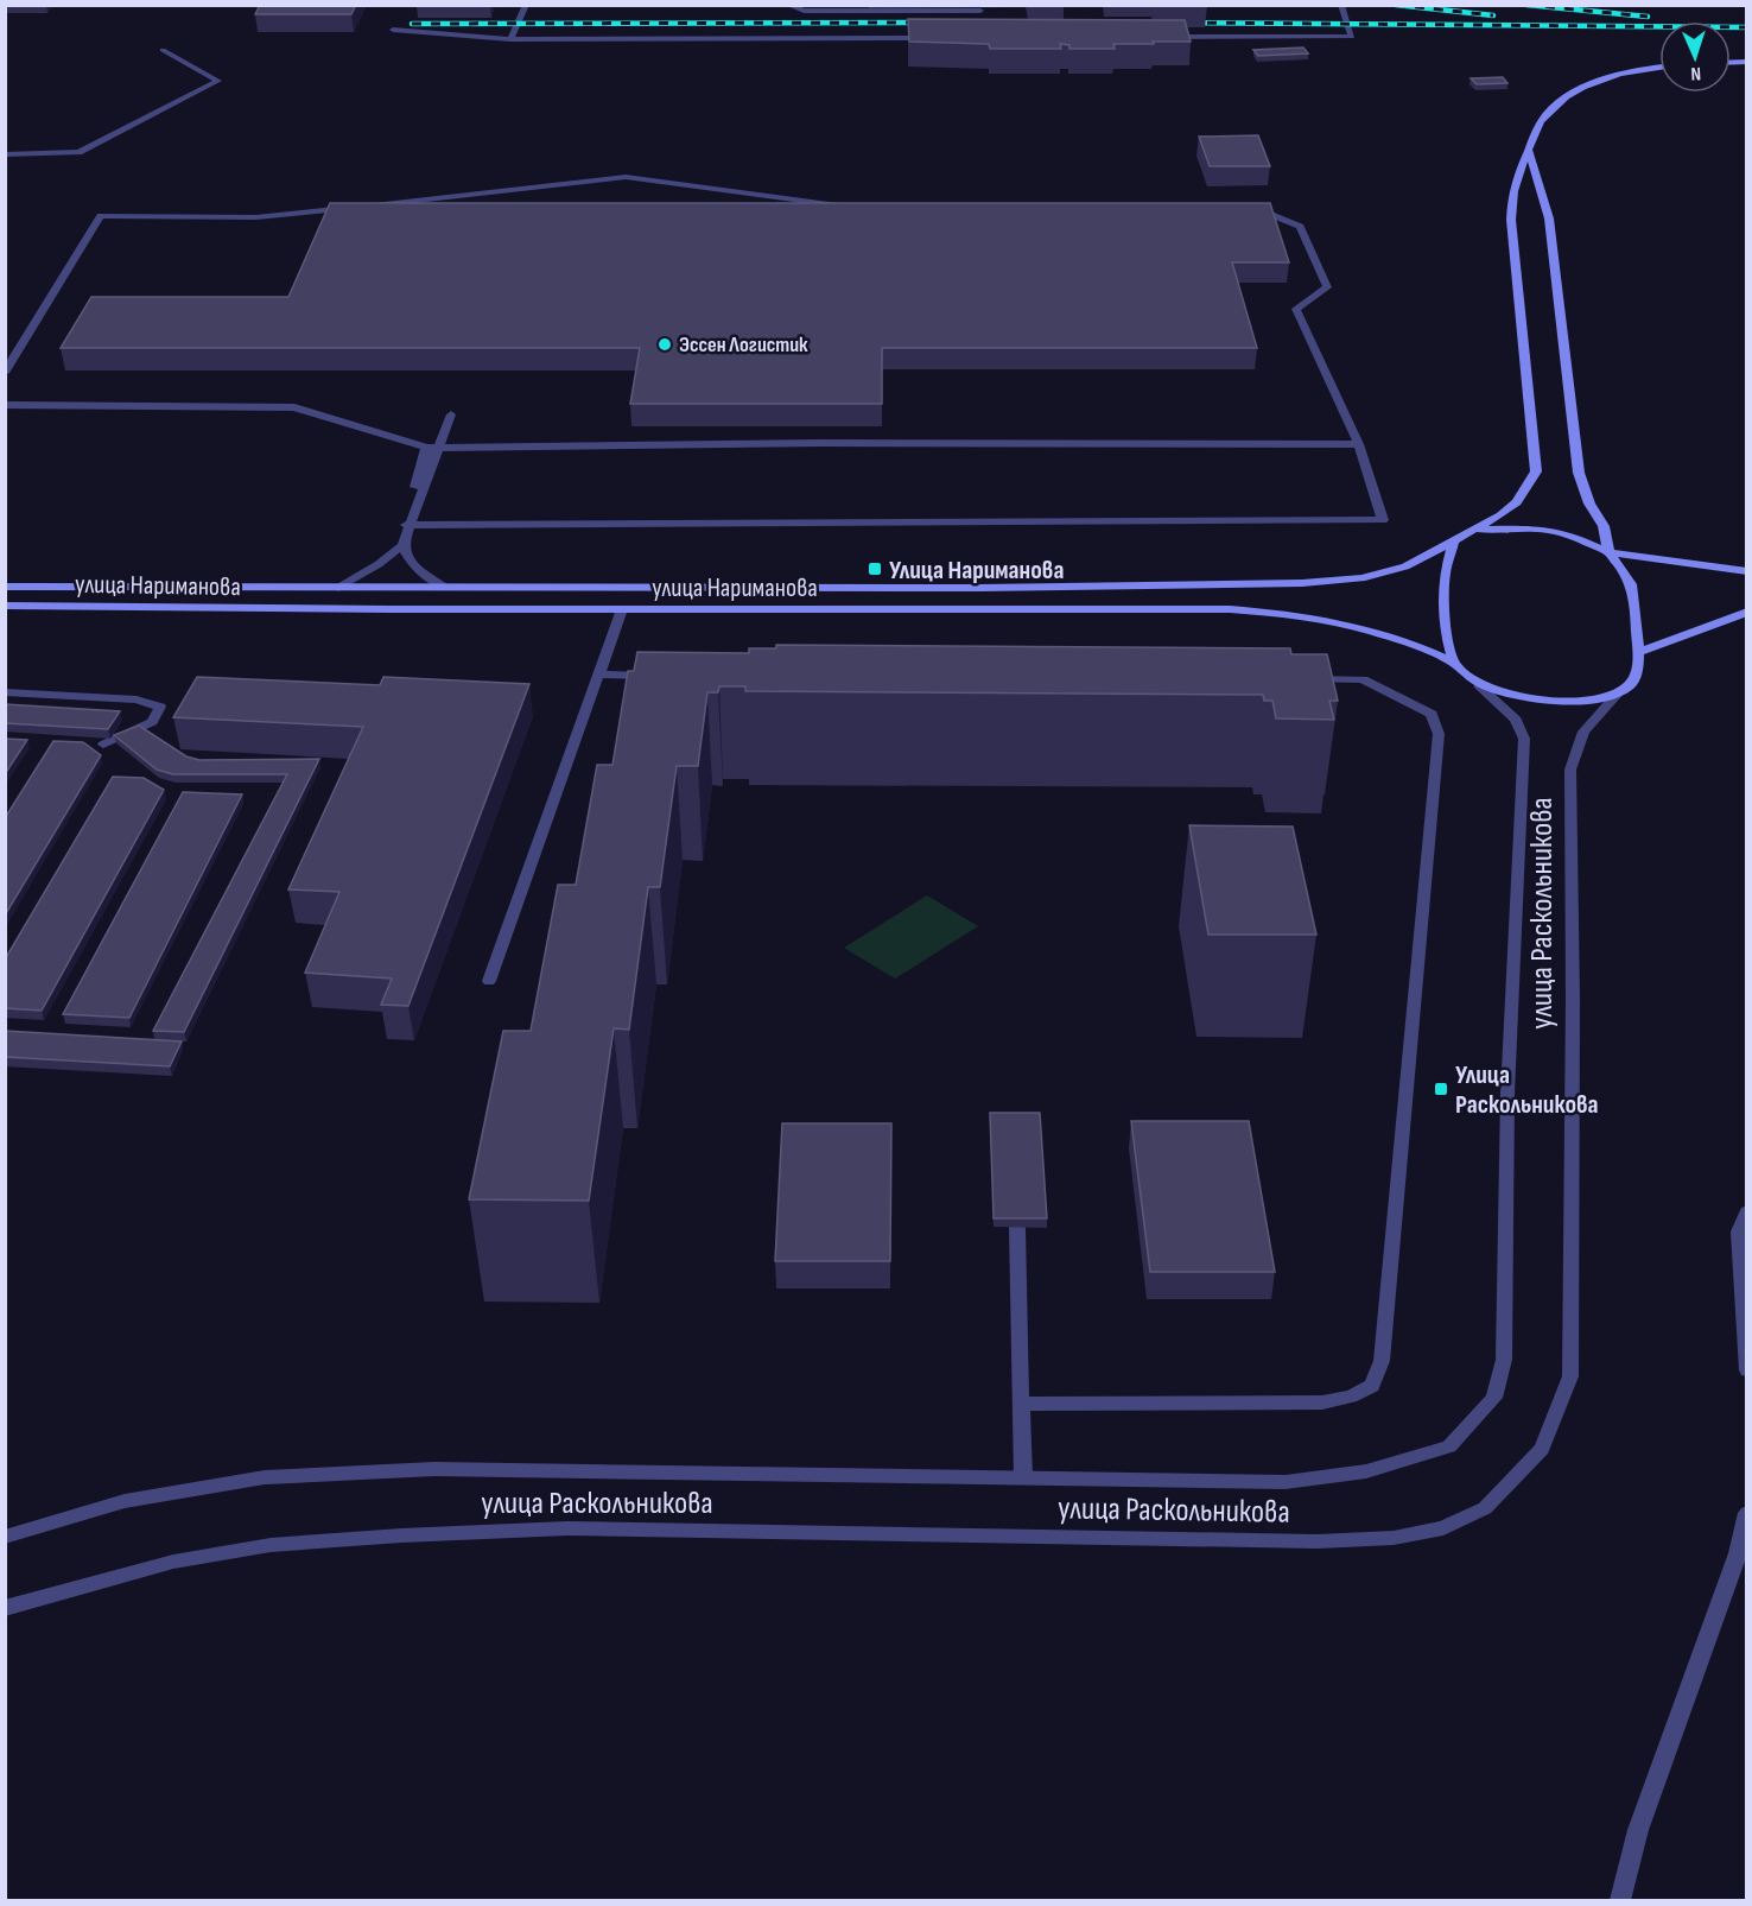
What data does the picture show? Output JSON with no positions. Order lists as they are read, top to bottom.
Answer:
{
  "streets": {
    "main road": ["улица Нариманова"],
    "street": ["улица Раскольникова"]
  },
  "crossings": [
    ["улица Нариманова", "улица Раскольникова"]
  ],
  "places": {
    "other": ["Эссен Логистик"],
    "transit": ["Улица Нариманова", "Улица Раскольникова"]
  },
  "north": "bottom"
}
